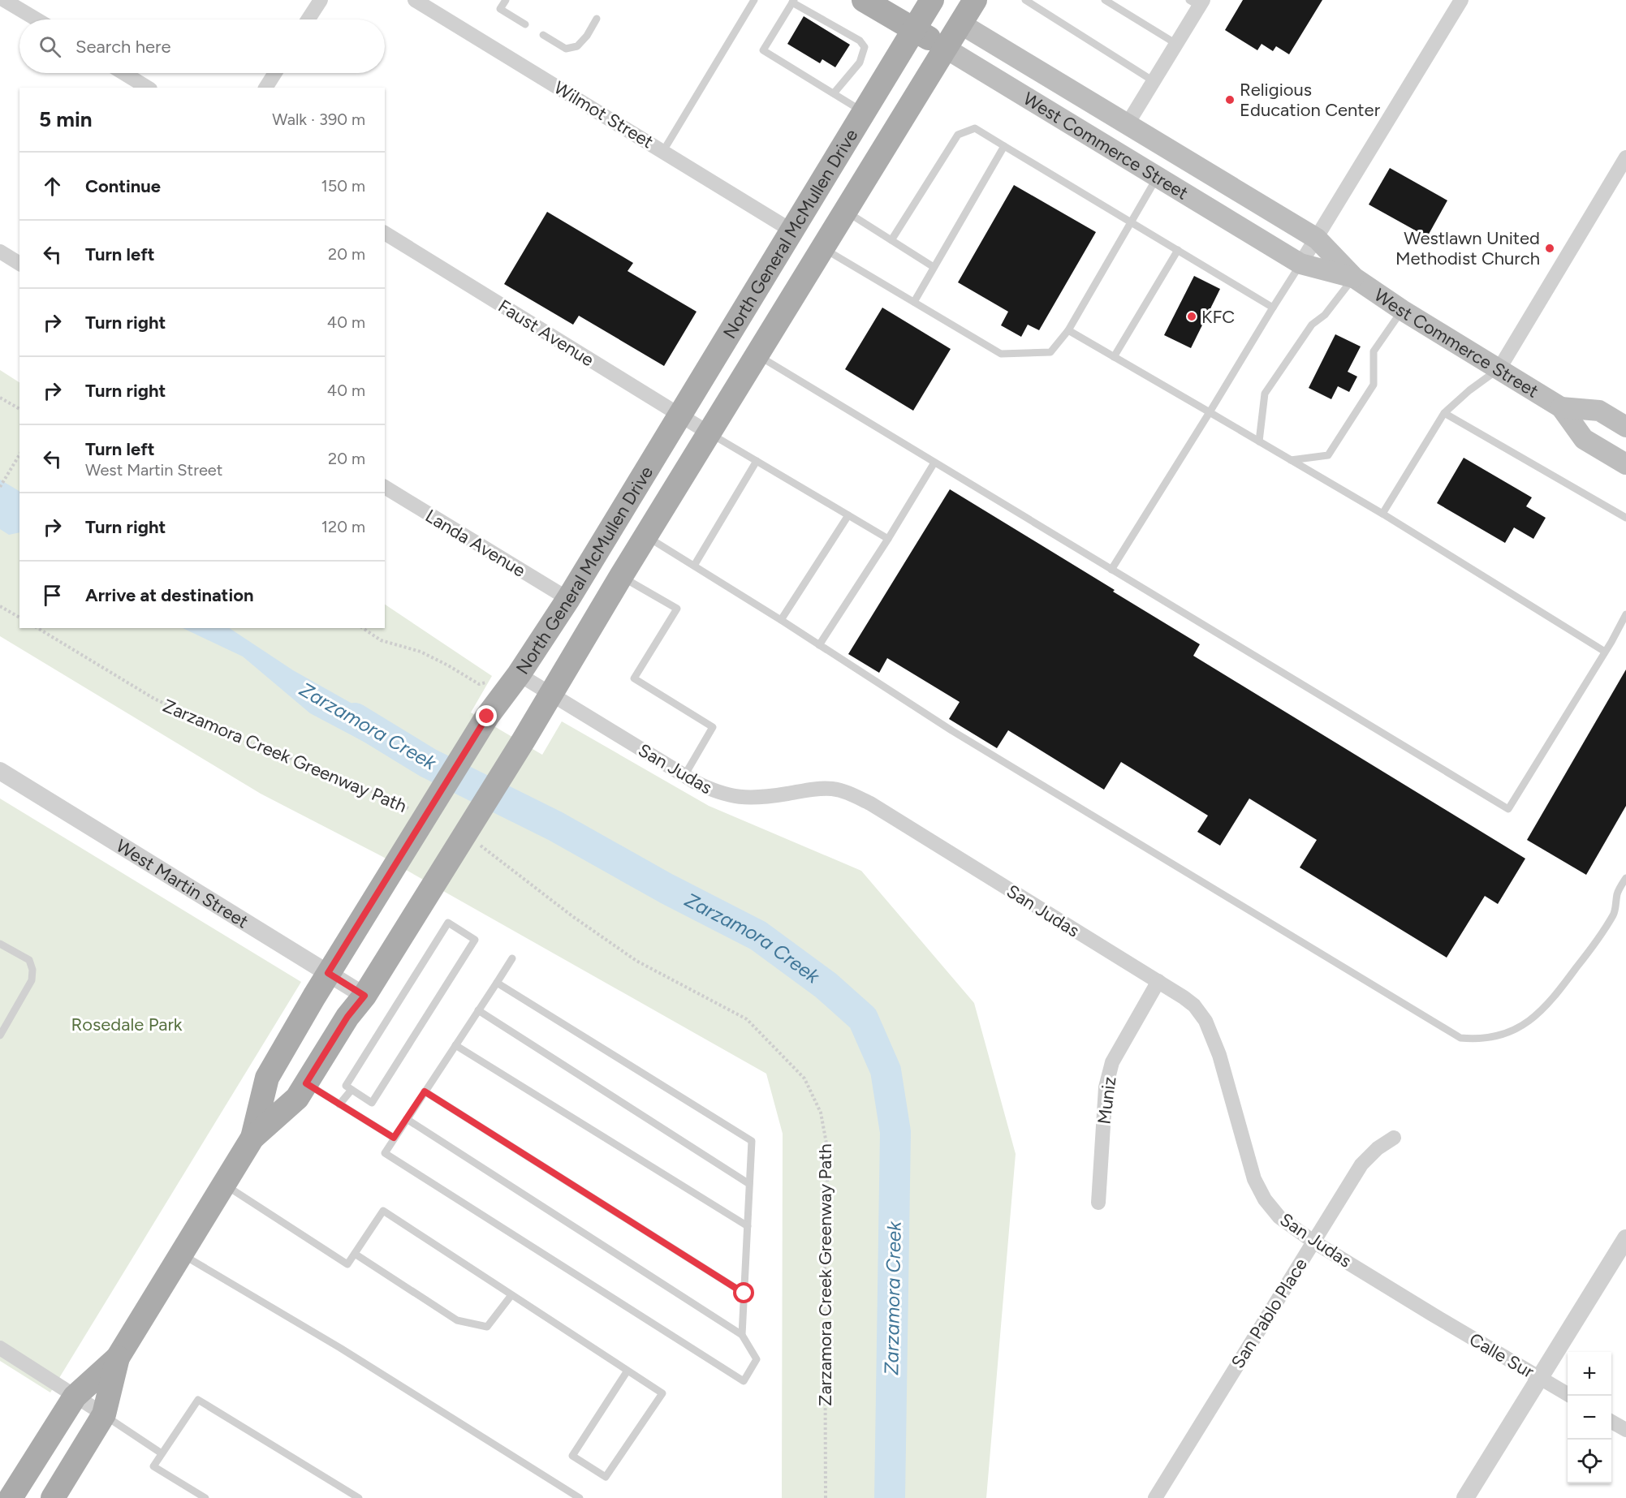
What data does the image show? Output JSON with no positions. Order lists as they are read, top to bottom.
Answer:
{
  "streets": {
    "main road": ["West Commerce Street", "North General McMullen Drive"],
    "street": [
      "Wilmot Street",
      "Faust Avenue",
      "Landa Avenue",
      "San Judas",
      "West Martin Street",
      "Muniz",
      "San Pablo Place",
      "Calle Sur"
    ],
    "path": ["Zarzamora Creek Greenway Path"]
  },
  "crossings": [
    ["Wilmot Street", "North General McMullen Drive"],
    ["West Commerce Street", "North General McMullen Drive"],
    ["North General McMullen Drive", "Faust Avenue"],
    ["North General McMullen Drive", "Landa Avenue"],
    ["North General McMullen Drive", "San Judas"],
    ["North General McMullen Drive", "West Martin Street"],
    ["San Judas", "Muniz"],
    ["San Judas", "San Pablo Place"],
    ["San Judas", "Calle Sur"]
  ],
  "water": ["Zarzamora Creek"],
  "parks": ["Rosedale Park"],
  "places": ["Religious Education Center", "Westlawn United Methodist Church", "KFC"],
  "page": {
    "search": "Search here",
    "heading": ["5 min", "Walk · 390 m"],
    "list": [
      ["Continue", "150 m"],
      ["Turn left", "20 m"],
      ["Turn right", "40 m"],
      ["Turn right", "40 m"],
      ["Turn left", "West Martin Street", "20 m"],
      ["Turn right", "120 m"],
      "Arrive at destination"
    ],
    "map_buttons": ["+", "−"]
  }
}
